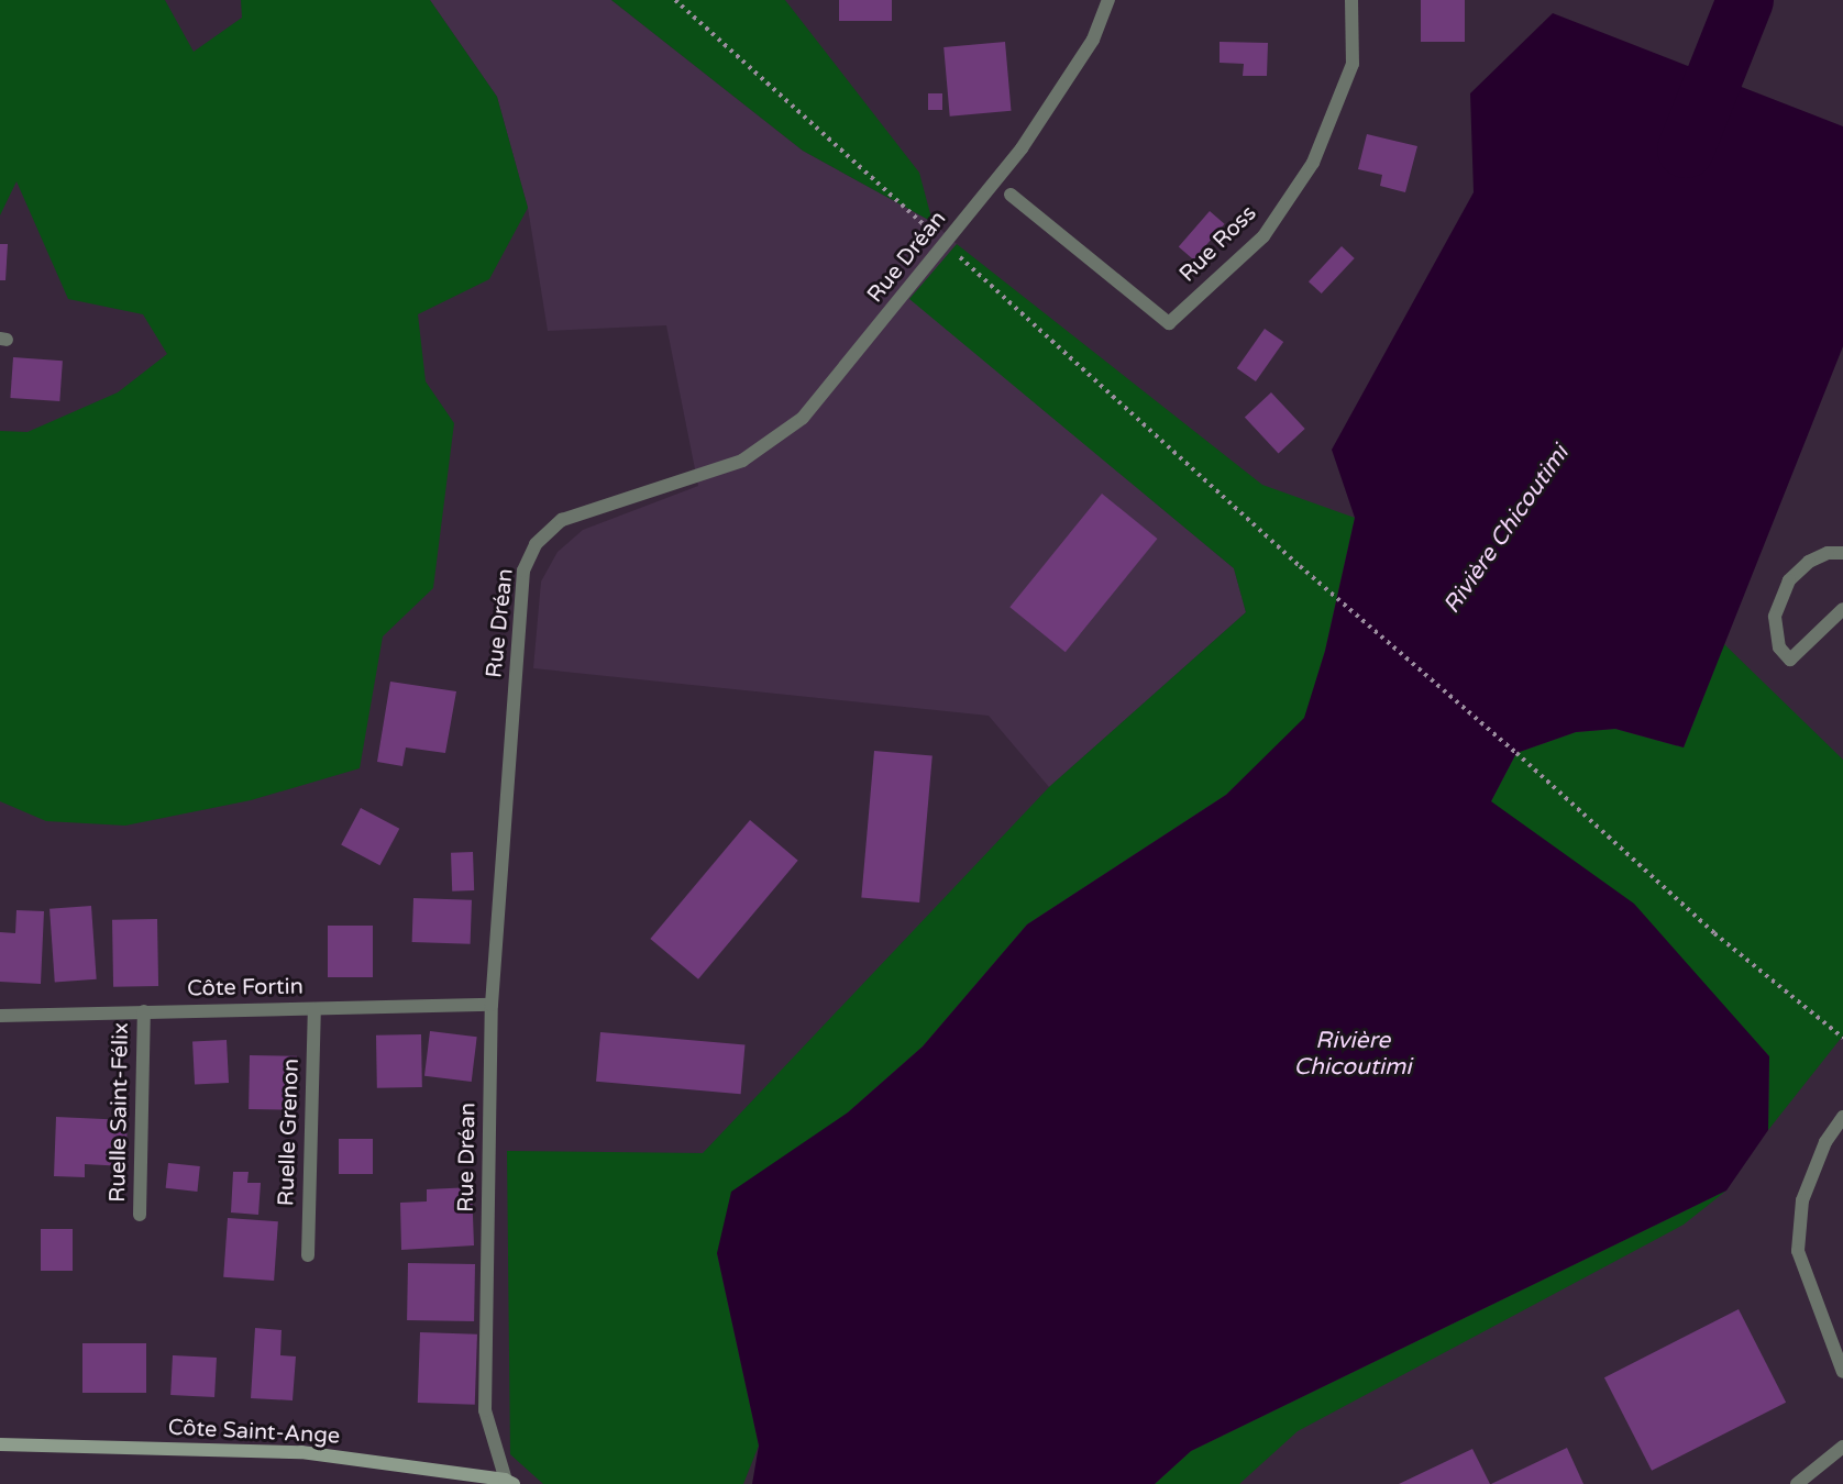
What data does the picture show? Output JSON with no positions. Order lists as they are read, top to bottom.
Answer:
{
  "streets": {
    "street": [
      "Rue Ross",
      "Rue Dréan",
      "Côte Fortin",
      "Ruelle Saint-Félix",
      "Ruelle Grenon",
      "Côte Saint-Ange"
    ]
  },
  "crossings": [
    ["Rue Dréan", "Côte Fortin"],
    ["Rue Dréan", "Côte Saint-Ange"],
    ["Côte Fortin", "Ruelle Saint-Félix"],
    ["Côte Fortin", "Ruelle Grenon"]
  ],
  "water": ["Rivière Chicoutimi"]
}
